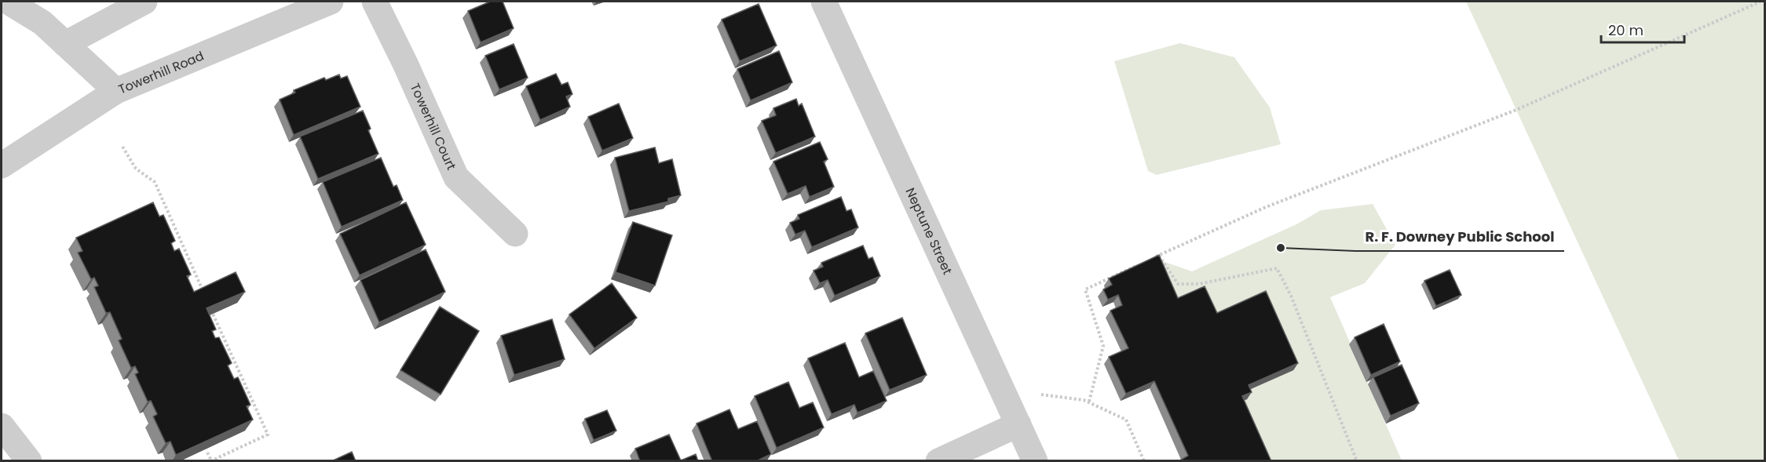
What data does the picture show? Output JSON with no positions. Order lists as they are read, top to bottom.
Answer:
{
  "streets": {
    "street": ["Towerhill Road", "Towerhill Court", "Neptune Street"]
  },
  "places": ["R. F. Downey Public School"],
  "scale_bar": "20 m"
}
